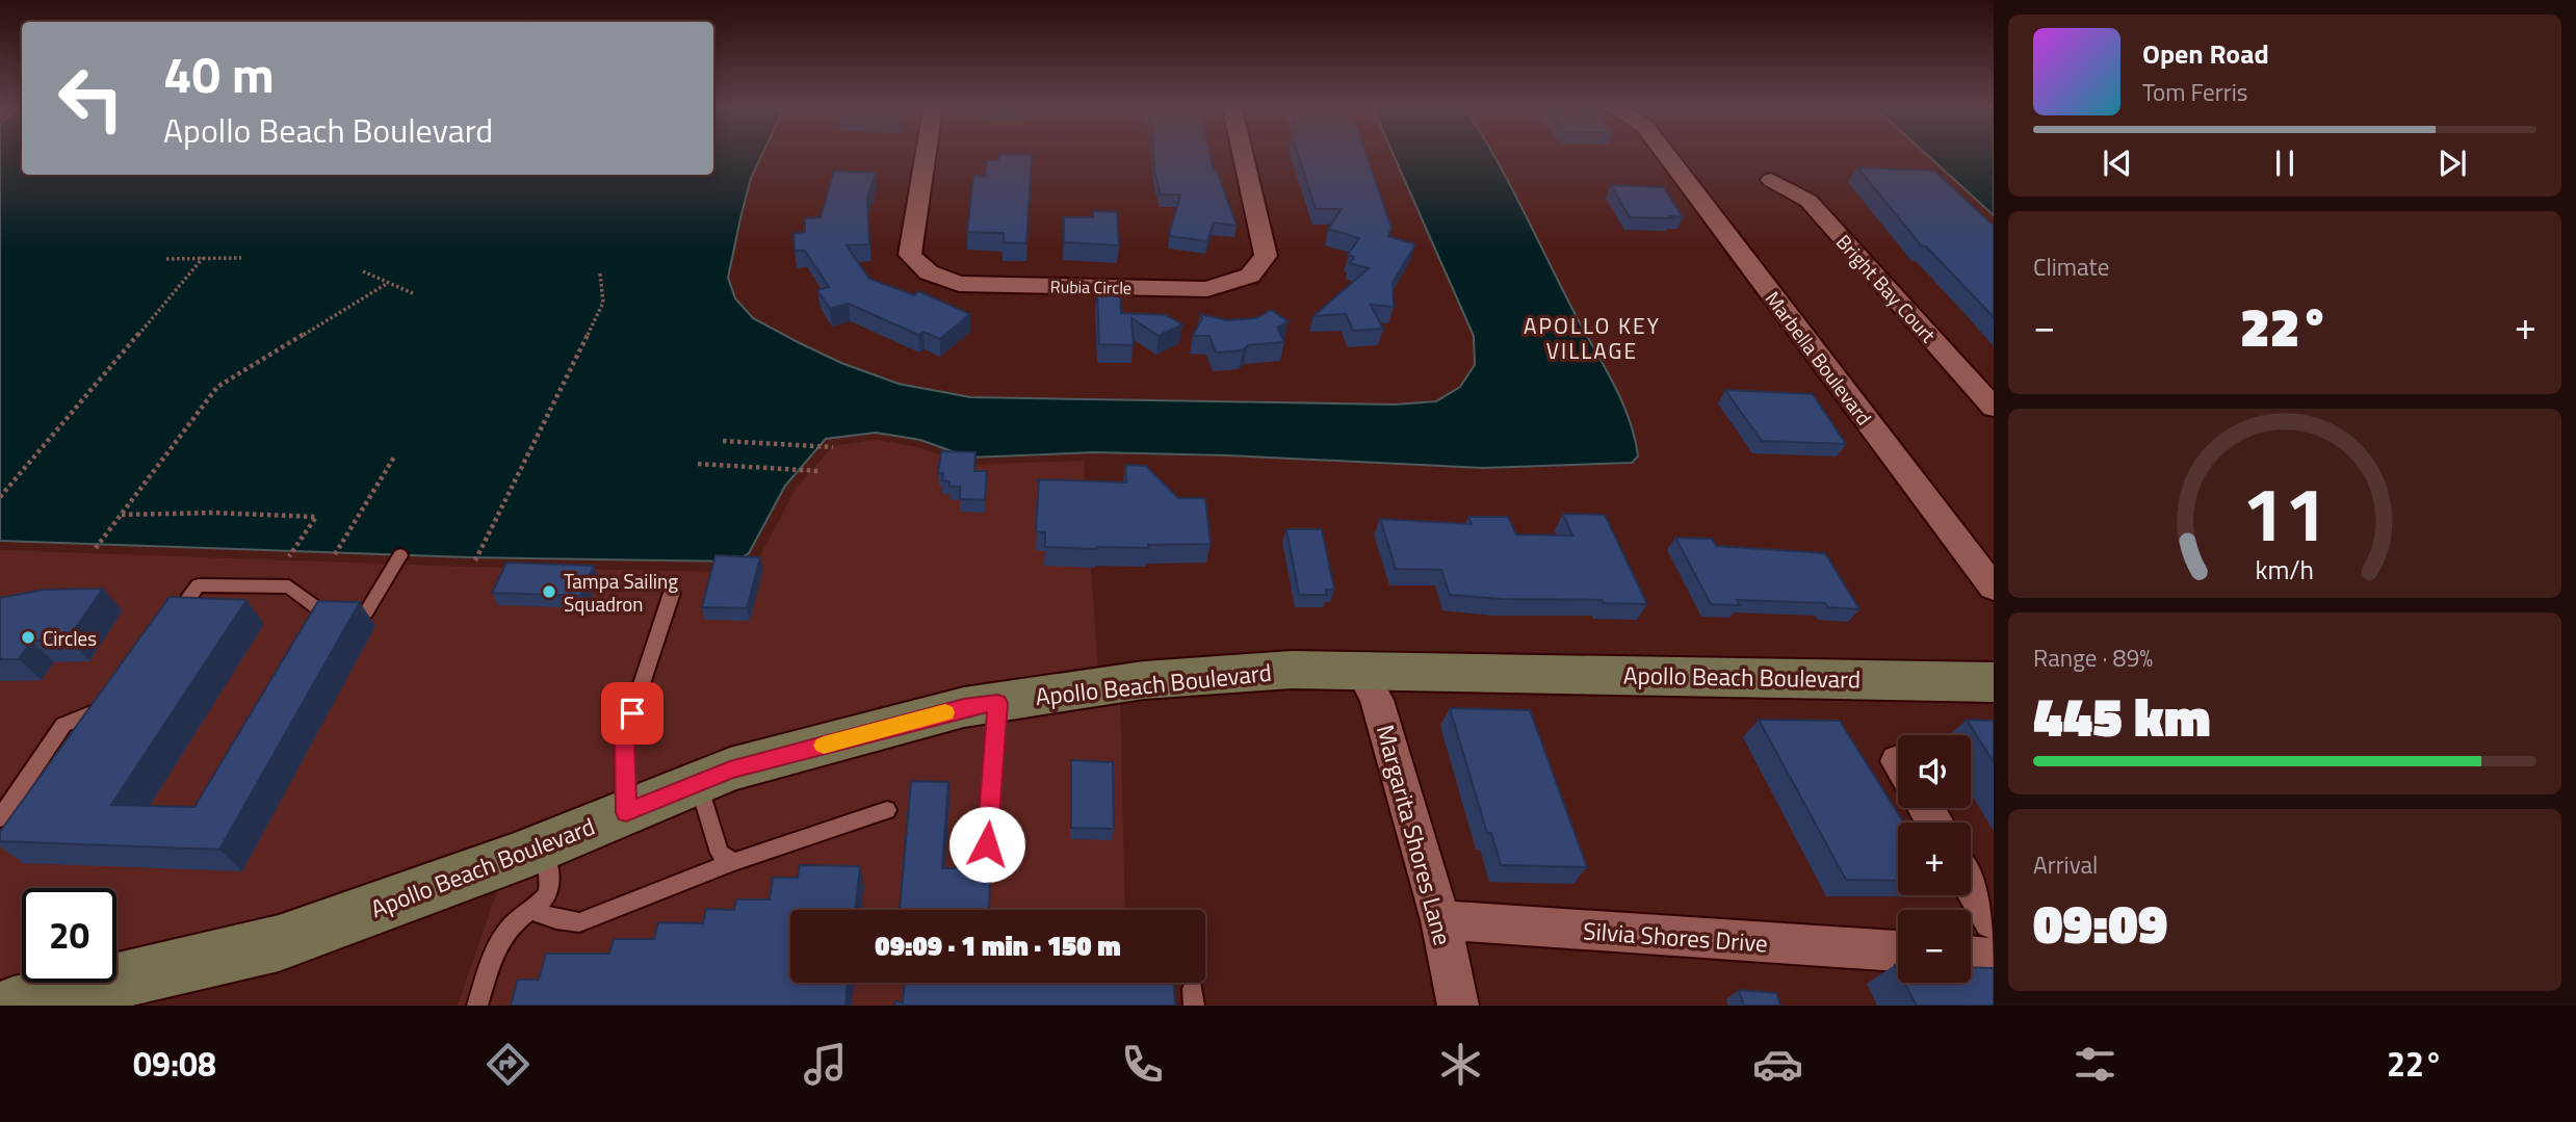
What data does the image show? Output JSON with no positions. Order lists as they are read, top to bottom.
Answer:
{
  "streets": {
    "main road": ["Apollo Beach Boulevard"],
    "street": [
      "Rubia Circle",
      "Bright Bay Court",
      "Marbella Boulevard",
      "Margarita Shores Lane",
      "Silvia Shores Drive"
    ]
  },
  "crossings": [
    ["Apollo Beach Boulevard", "Margarita Shores Lane"],
    ["Margarita Shores Lane", "Silvia Shores Drive"]
  ],
  "districts": ["APOLLO KEY VILLAGE"],
  "places": ["Tampa Sailing Squadron", "Circles"],
  "page": {
    "turn": ["40 m", "Apollo Beach Boulevard"],
    "song": ["Open Road", "Tom Ferris"],
    "tile": [
      "Climate",
      ["Range · 89%", "445 km"],
      ["Arrival", "09:09"]
    ],
    "heat": ["−", "22°", "+"],
    "map_buttons": ["+", "−"],
    "limit": "20",
    "trip": "09:09 · 1 min · 150 m",
    "tabs": ["09:08", "22°"],
    "gauge": ["11", "km/h"]
  }
}
